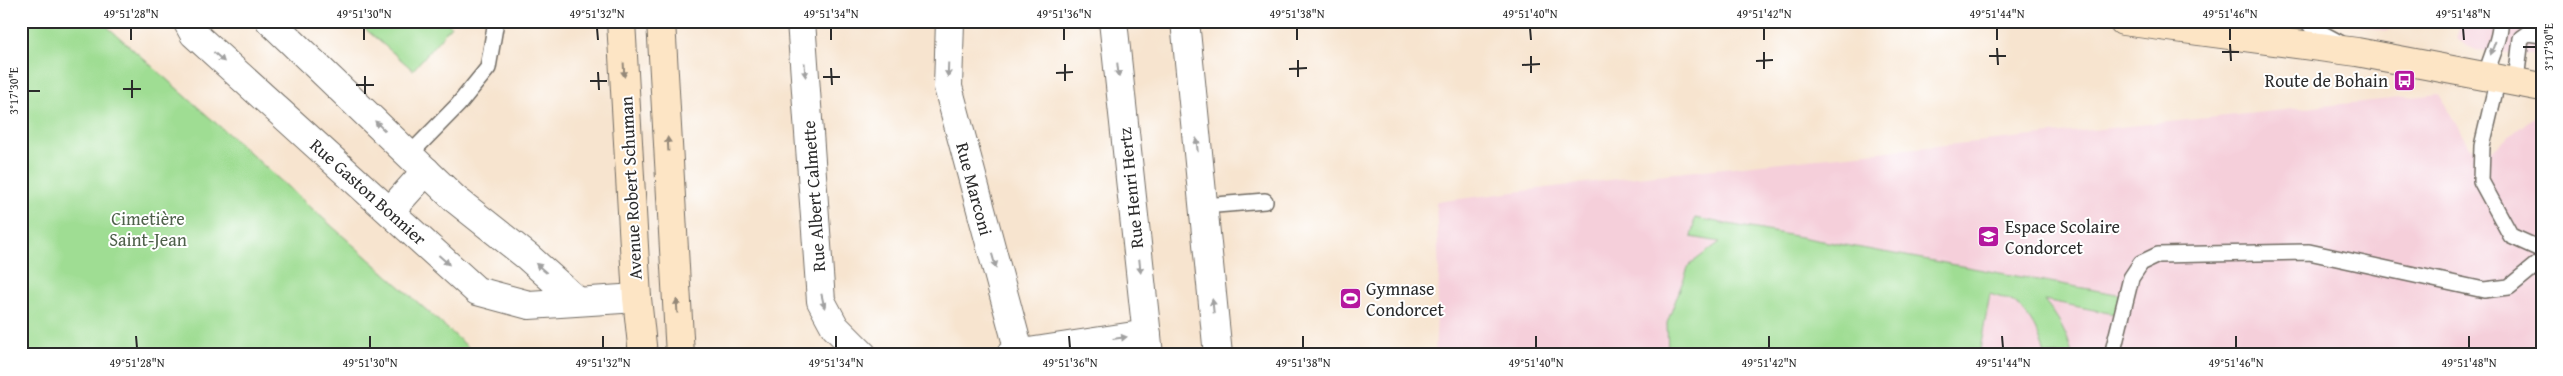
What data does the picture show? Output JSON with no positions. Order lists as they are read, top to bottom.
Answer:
{
  "streets": {
    "main road": ["Avenue Robert Schuman"],
    "street": [
      "Rue Henri Hertz",
      "Rue Marconi",
      "Rue Gaston Bonnier",
      "Rue Albert Calmette"
    ]
  },
  "crossings": [
    ["Avenue Robert Schuman", "Rue Gaston Bonnier"]
  ],
  "one_way": ["Rue Albert Calmette"],
  "parks": ["Cimetière Saint-Jean"],
  "places": {
    "bus stop": ["Route de Bohain"],
    "school or university": ["Espace Scolaire Condorcet"],
    "sports": ["Gymnase Condorcet"]
  },
  "coordinates": [
    "49°51'28\"N",
    "49°51'30\"N",
    "49°51'32\"N",
    "49°51'34\"N",
    "49°51'36\"N",
    "49°51'38\"N",
    "49°51'40\"N",
    "49°51'42\"N",
    "49°51'44\"N",
    "49°51'46\"N",
    "49°51'48\"N",
    "3°17'30\"E"
  ]
}
